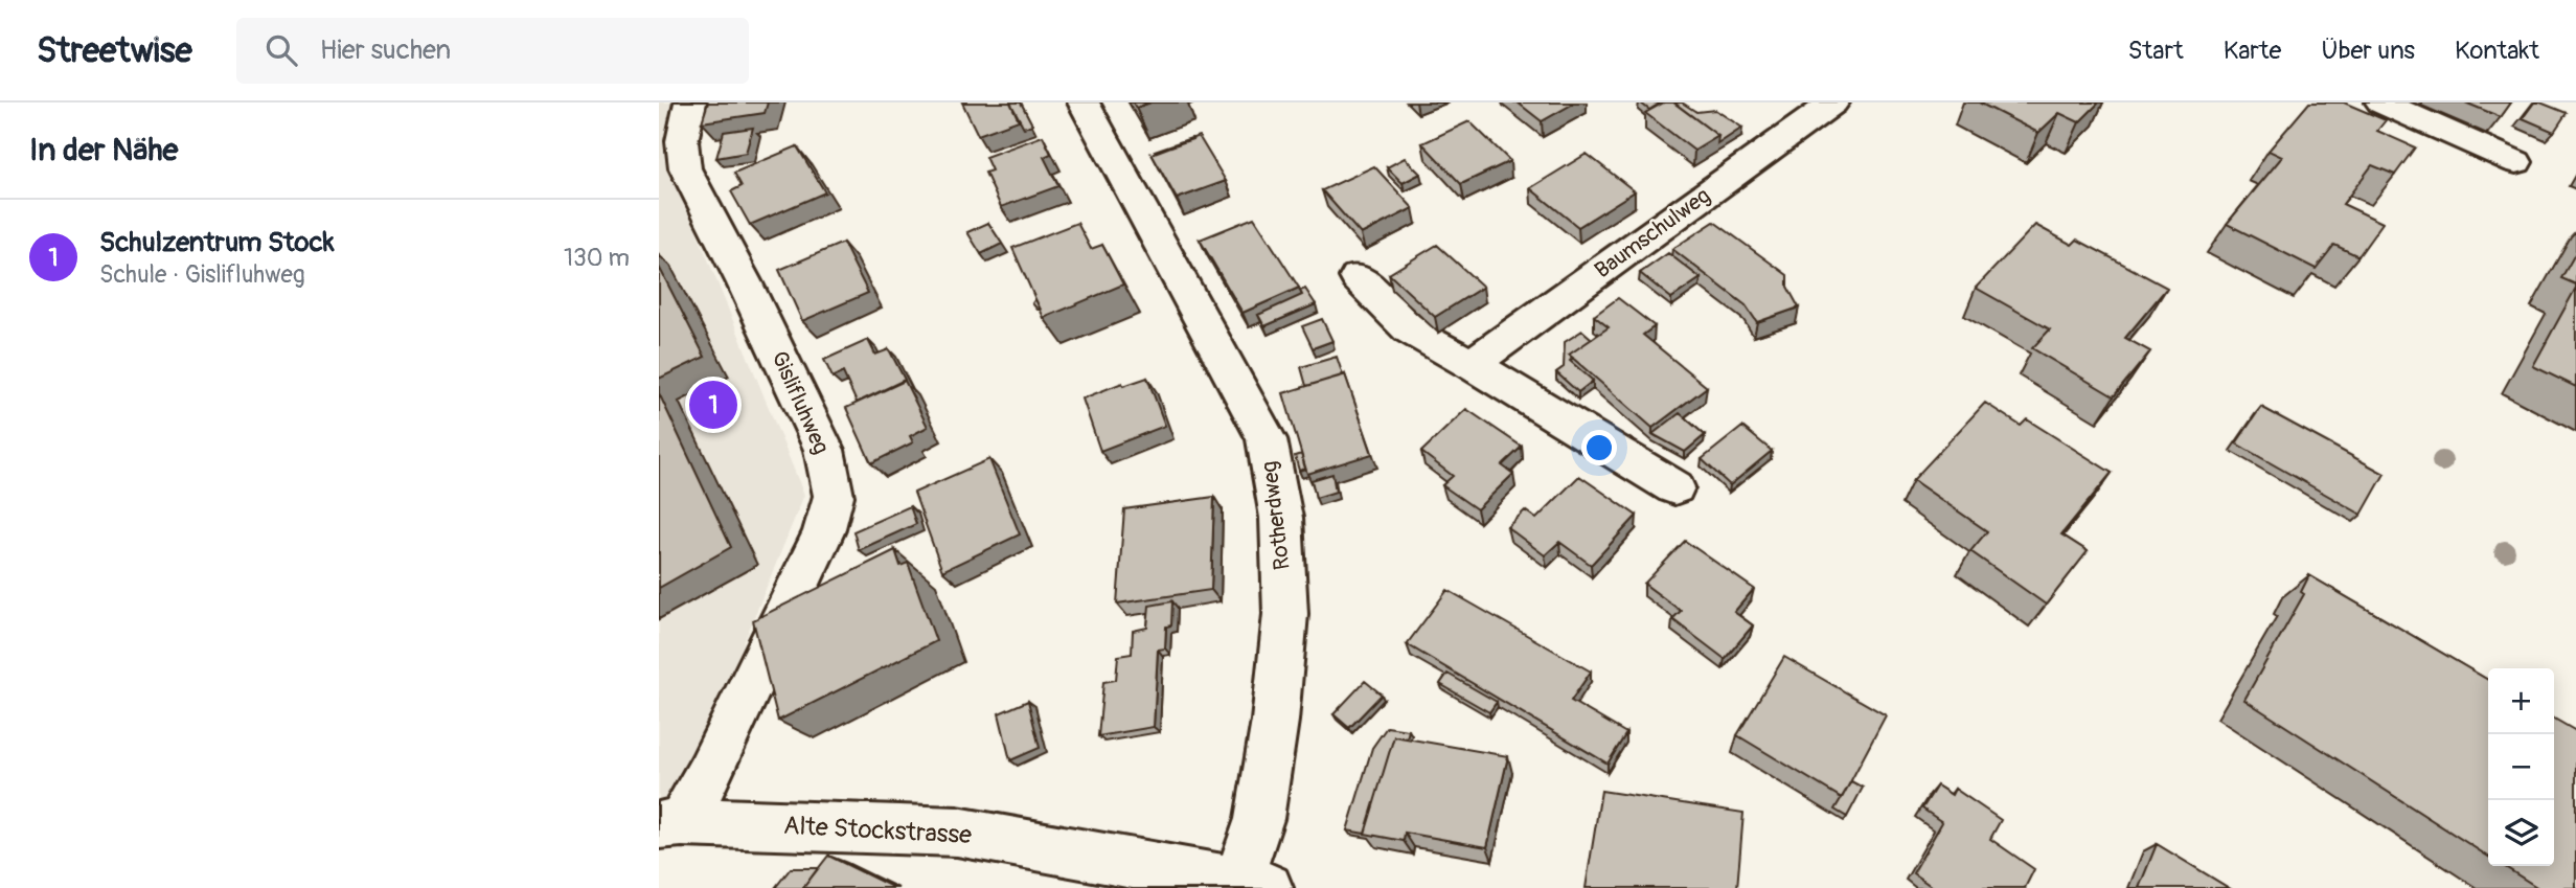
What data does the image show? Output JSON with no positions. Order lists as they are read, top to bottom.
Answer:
{
  "streets": {
    "street": [
      "Baumschulweg",
      "Gislifluhweg",
      "Rotherdweg",
      "Alte Stockstrasse"
    ]
  },
  "crossings": [
    ["Gislifluhweg", "Alte Stockstrasse"],
    ["Rotherdweg", "Alte Stockstrasse"]
  ],
  "page": {
    "header": "Streetwise",
    "search": "Hier suchen",
    "nav": [
      "Start",
      "Karte",
      "Über uns",
      "Kontakt"
    ],
    "heading": "In der Nähe",
    "list": [
      {
        "mark": "1",
        "name": "Schulzentrum Stock",
        "note": "Schule · Gislifluhweg",
        "value": "130 m"
      }
    ],
    "pins": "1",
    "map_buttons": ["+", "−"]
  }
}
